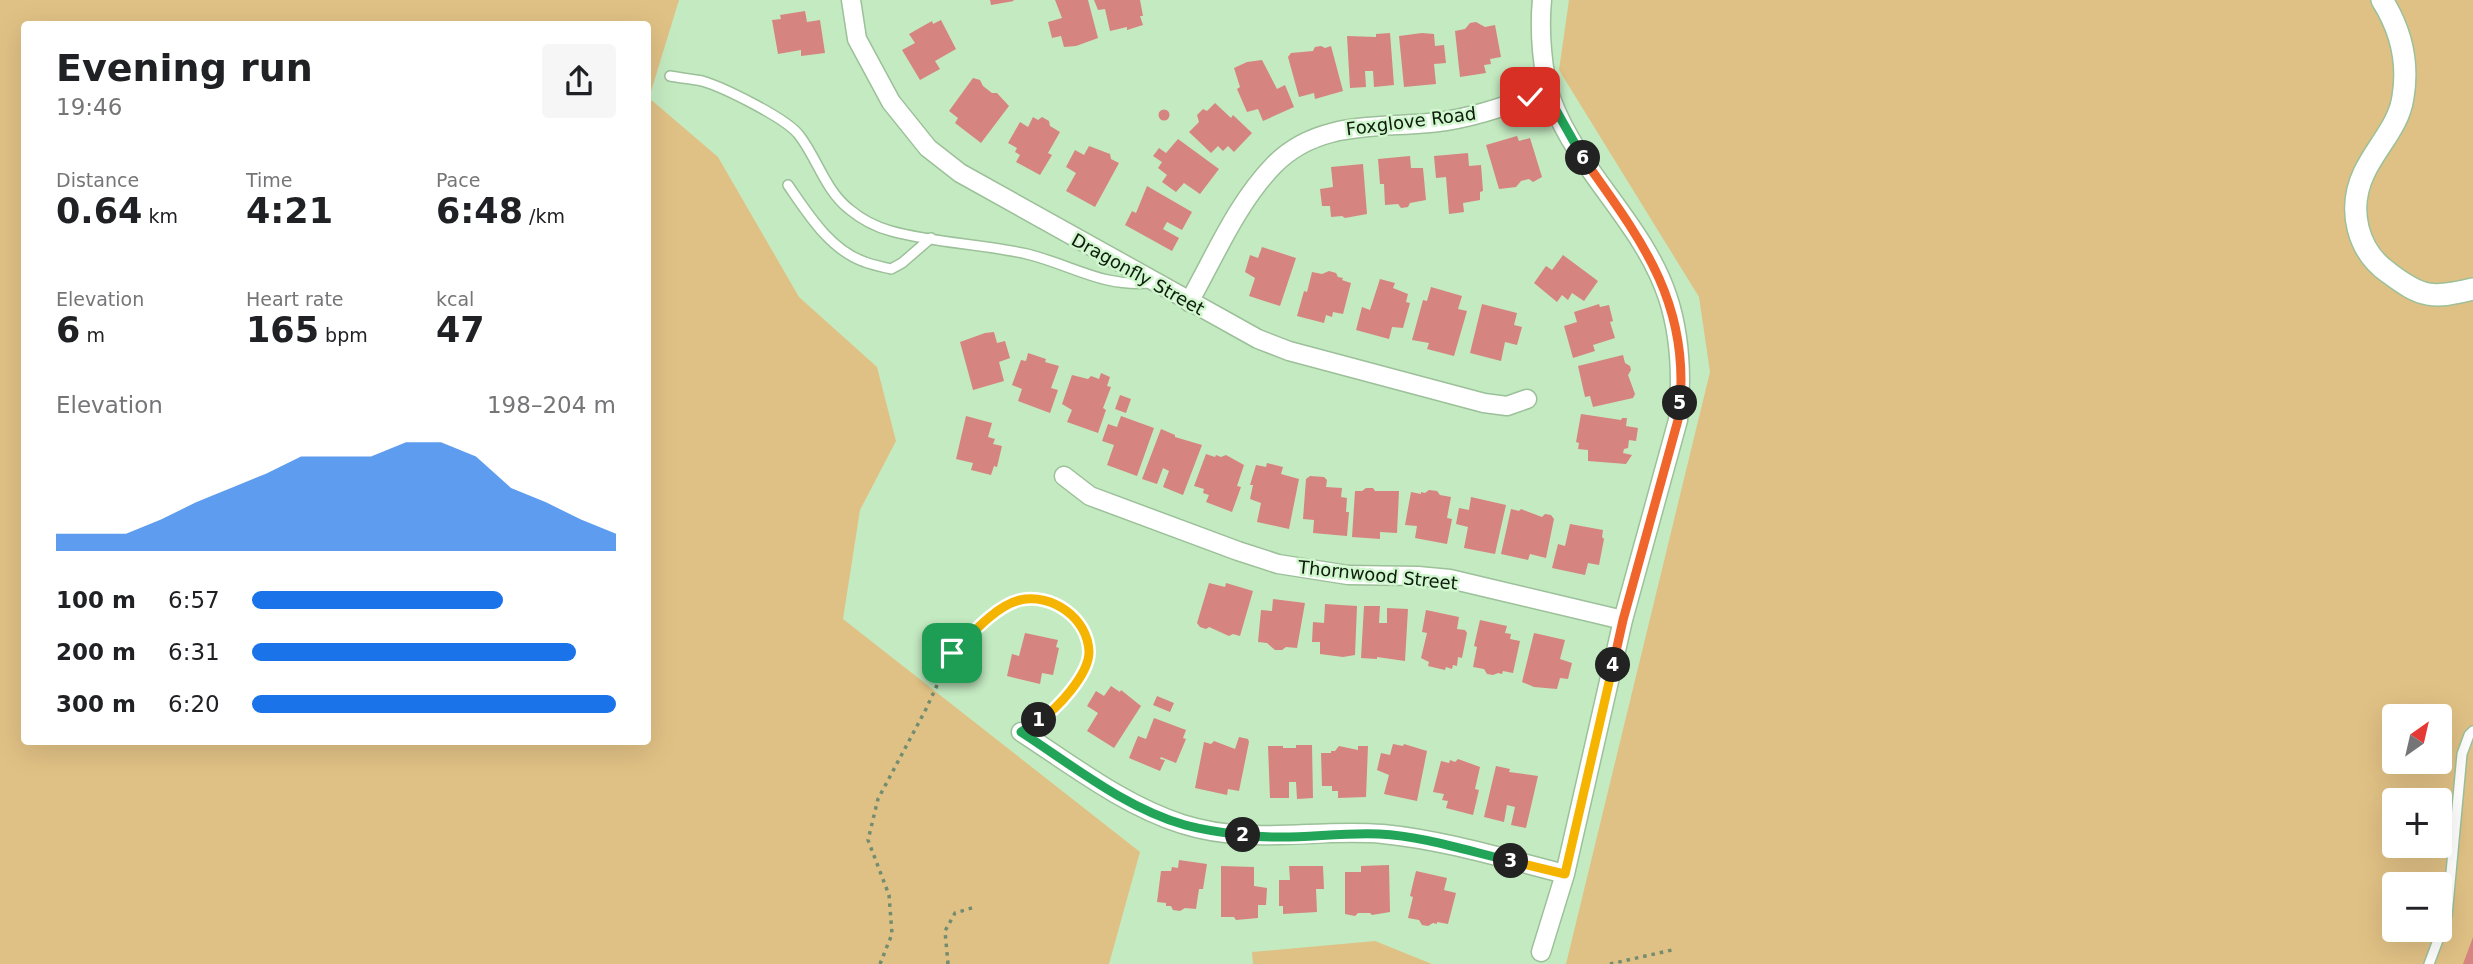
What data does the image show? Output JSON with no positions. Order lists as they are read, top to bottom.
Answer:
{
  "streets": {
    "street": ["Foxglove Road", "Dragonfly Street", "Thornwood Street"]
  },
  "crossings": [
    ["Foxglove Road", "Dragonfly Street"]
  ],
  "north": "top right",
  "page": {
    "heading": ["Evening run", "19:46"],
    "pins": [
      "6",
      "5",
      "4",
      "1",
      "2",
      "3"
    ],
    "stats": [
      ["Distance", "0.64 km"],
      ["Time", "4:21"],
      ["Pace", "6:48 /km"],
      ["Elevation", "6 m"],
      ["Heart rate", "165 bpm"],
      ["kcal", "47"]
    ],
    "chart": ["Elevation", "198–204 m"],
    "list": [
      {
        "name": "100 m",
        "note": "6:57"
      },
      {
        "name": "200 m",
        "note": "6:31"
      },
      {
        "name": "300 m",
        "note": "6:20"
      }
    ],
    "map_buttons": ["+", "−"]
  }
}
